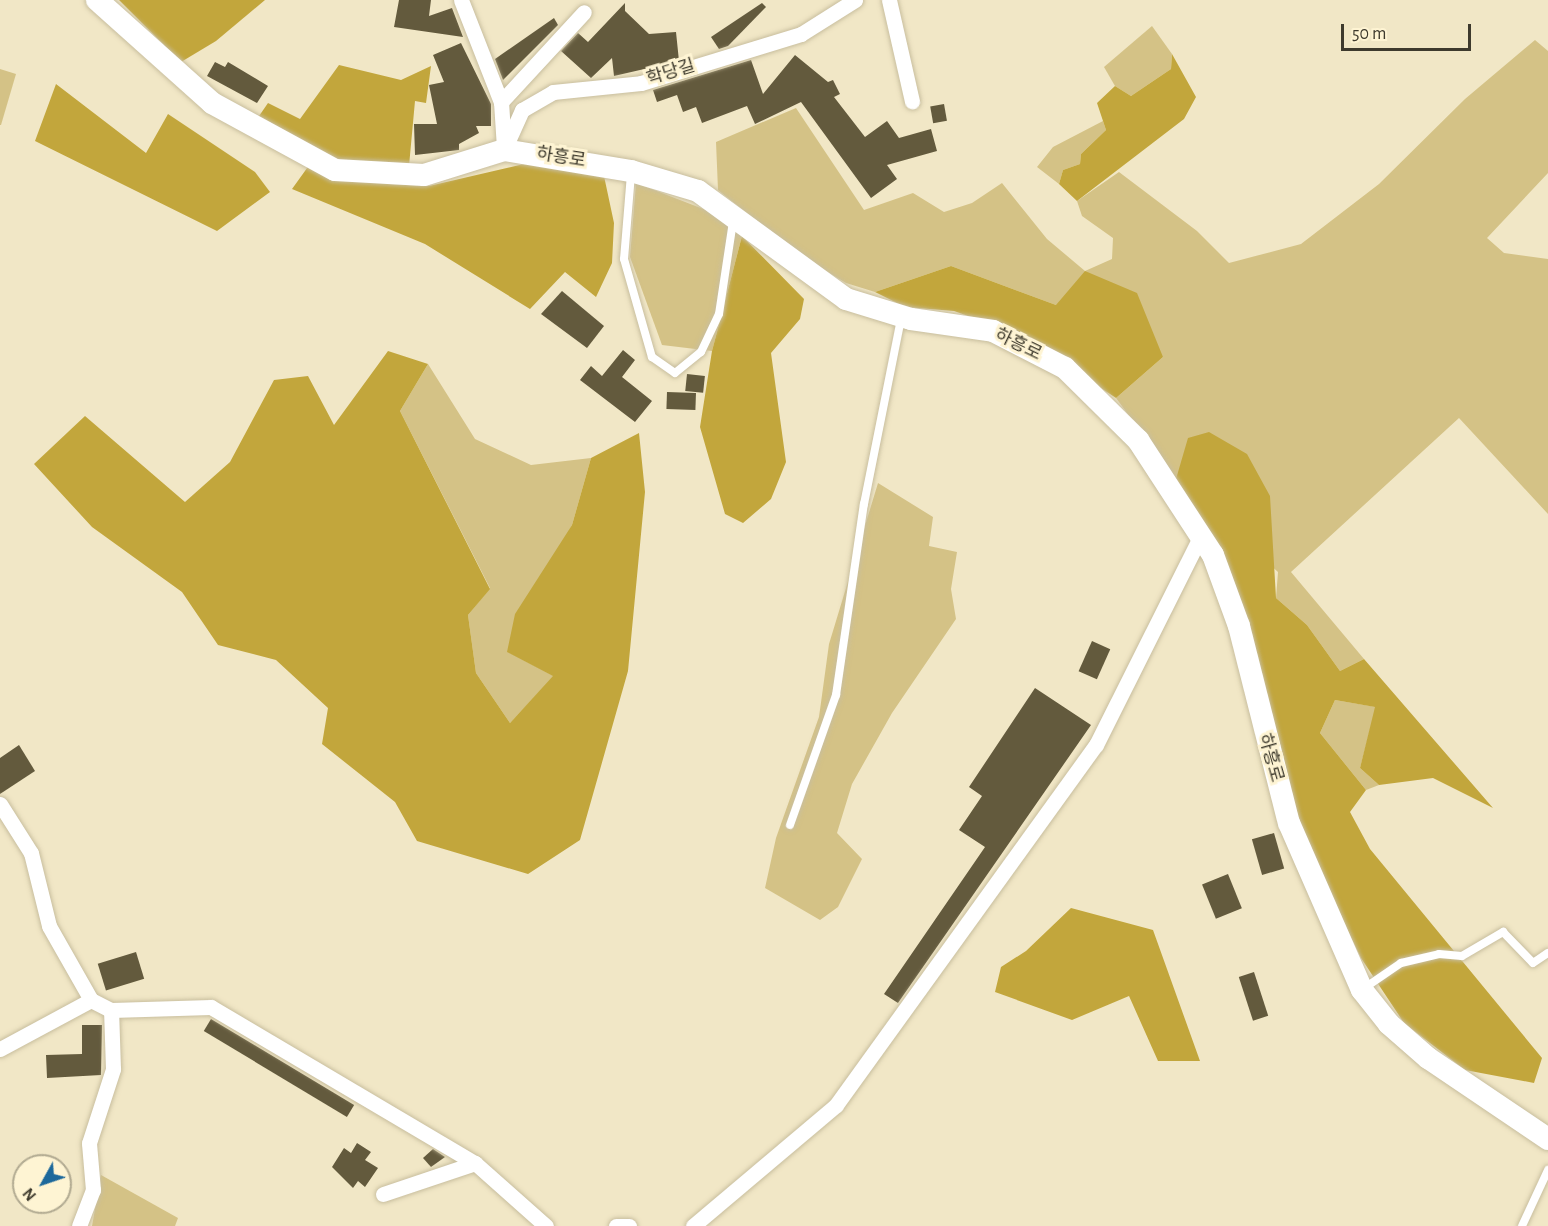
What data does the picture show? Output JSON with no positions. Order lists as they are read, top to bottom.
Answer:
{
  "streets": {
    "street": ["학당길", "하흥로"]
  },
  "crossings": [
    ["학당길", "하흥로"]
  ],
  "scale_bar": "50 m",
  "north": "bottom left"
}
